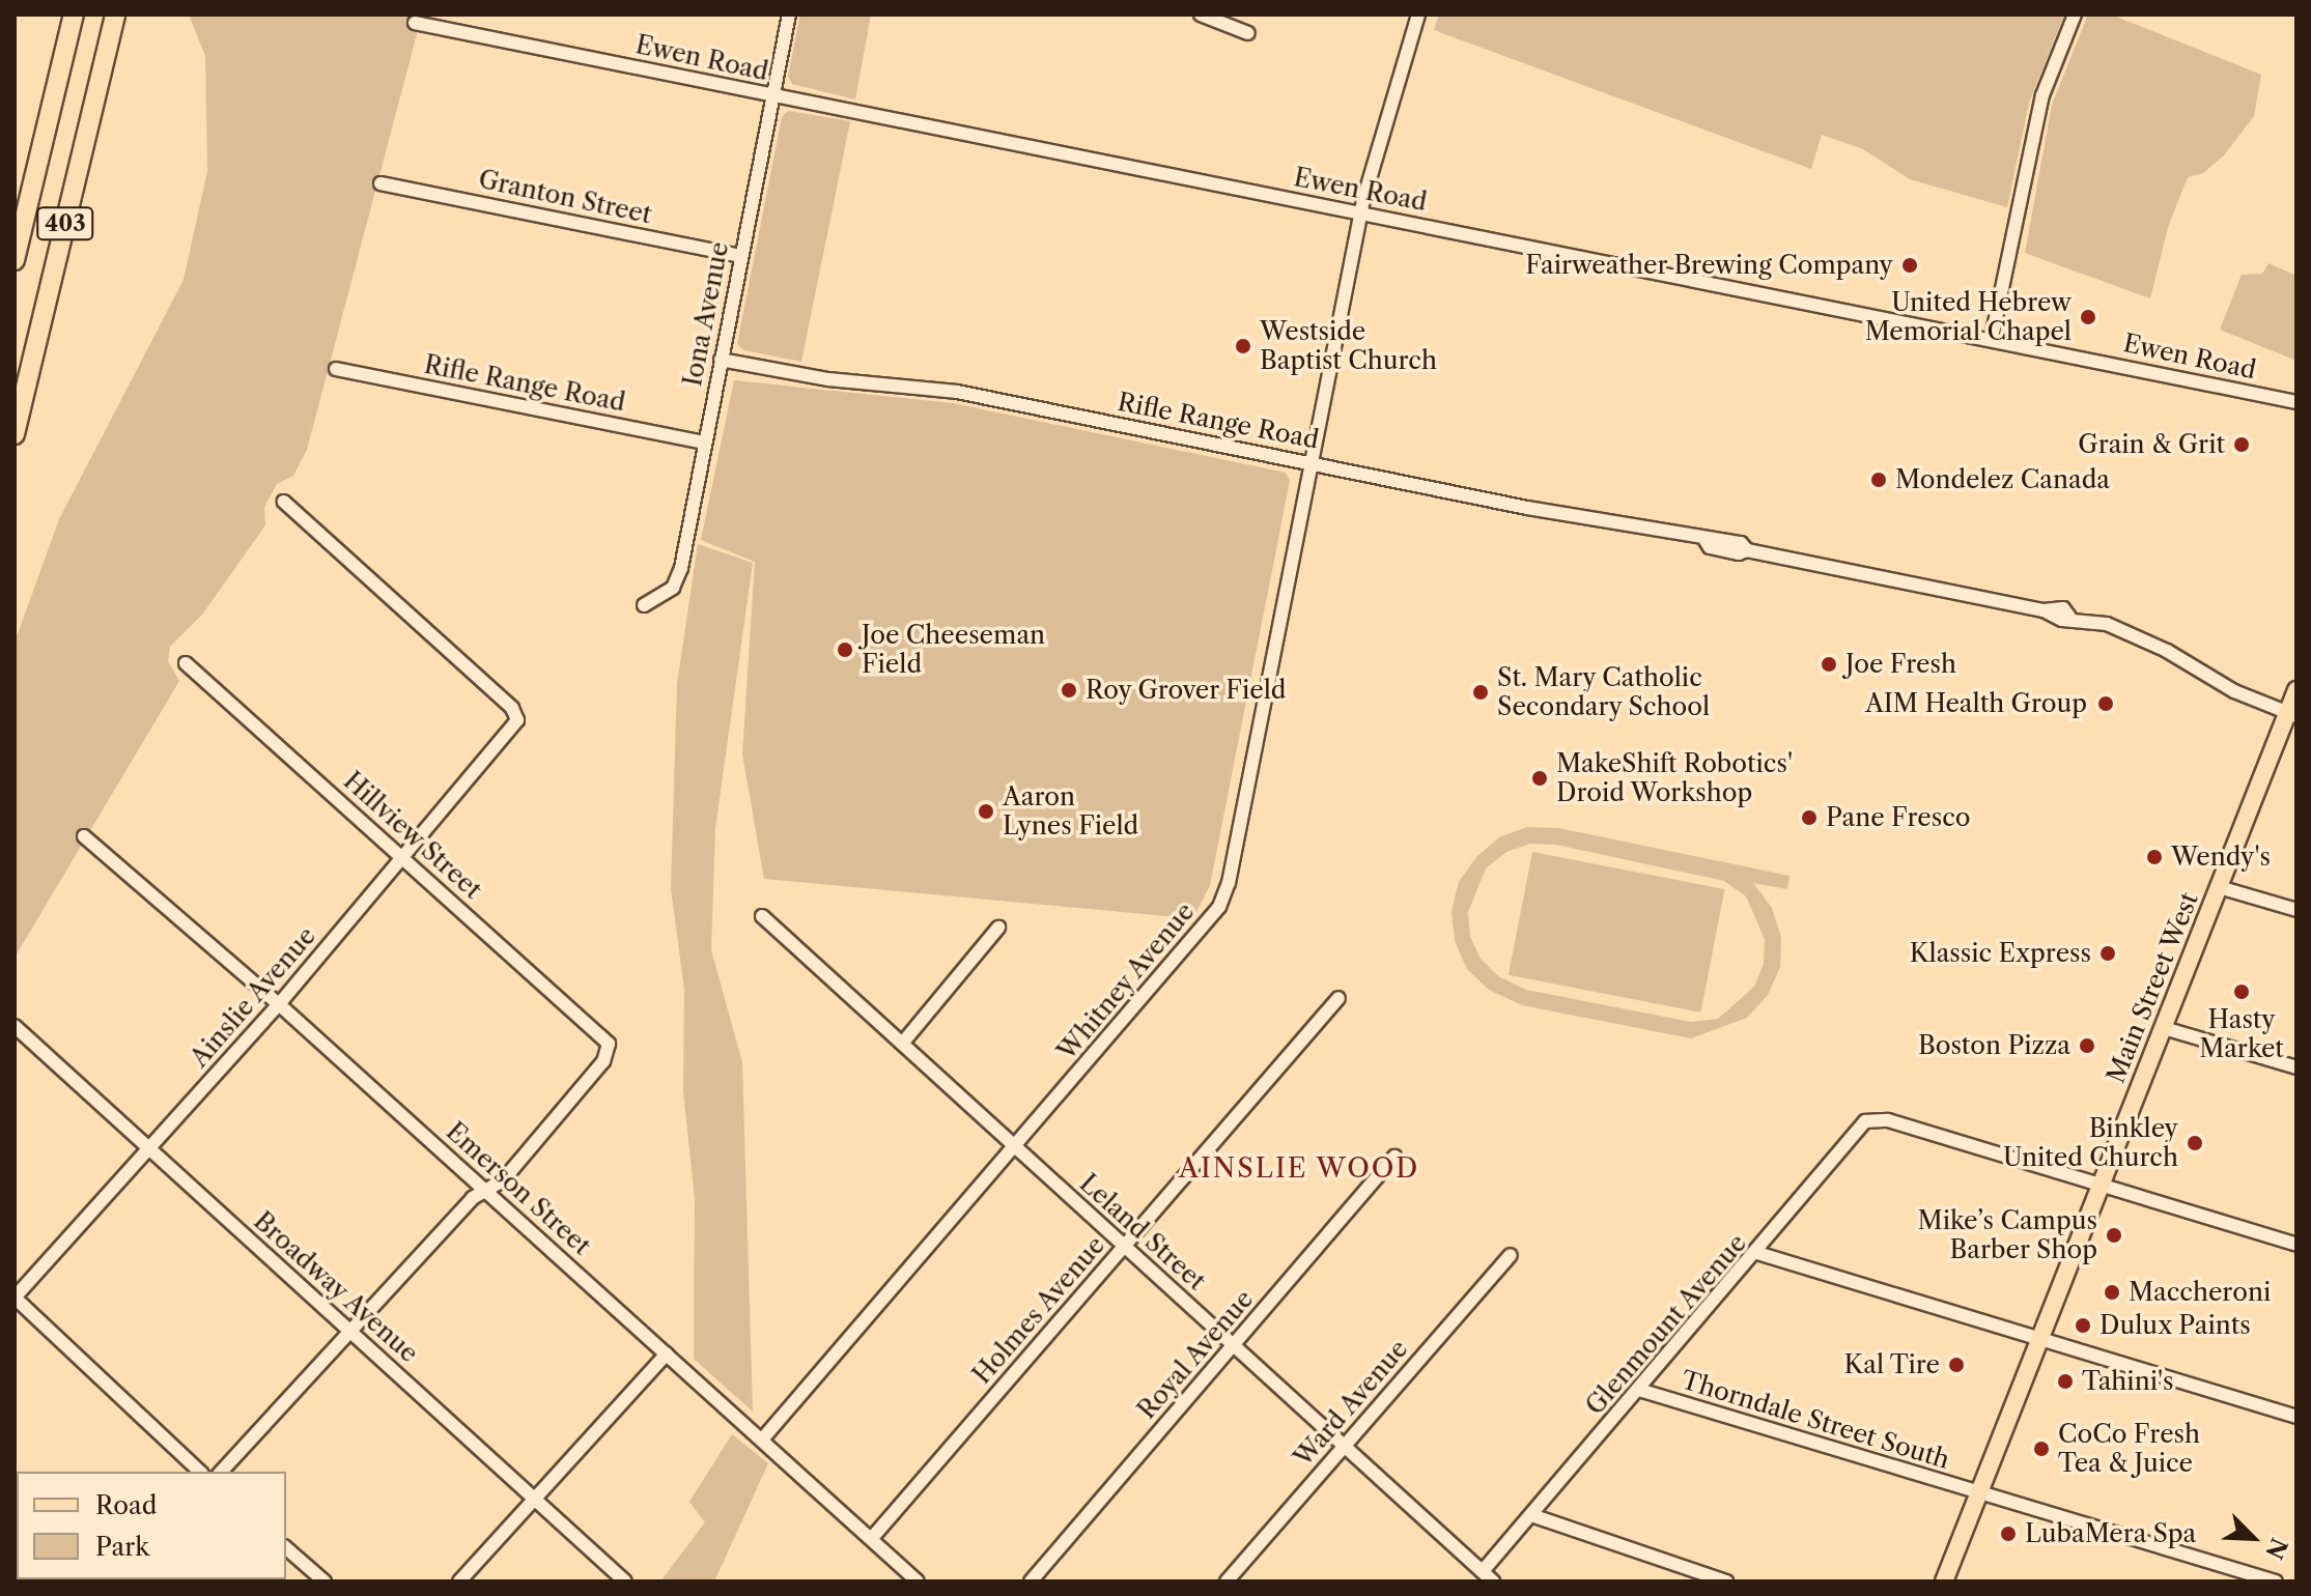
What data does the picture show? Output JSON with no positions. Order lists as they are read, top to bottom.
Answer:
{
  "streets": {
    "highway": ["403"],
    "main road": ["Main Street West"],
    "street": [
      "Ewen Road",
      "Granton Street",
      "Iona Avenue",
      "Rifle Range Road",
      "Hillview Street",
      "Whitney Avenue",
      "Ainslie Avenue",
      "Emerson Street",
      "Leland Street",
      "Broadway Avenue",
      "Holmes Avenue",
      "Glenmount Avenue",
      "Royal Avenue",
      "Ward Avenue",
      "Thorndale Street South"
    ]
  },
  "crossings": [
    ["Ewen Road", "Iona Avenue"],
    ["Ewen Road", "Whitney Avenue"],
    ["Granton Street", "Iona Avenue"],
    ["Iona Avenue", "Rifle Range Road"],
    ["Rifle Range Road", "Whitney Avenue"],
    ["Rifle Range Road", "Main Street West"],
    ["Hillview Street", "Ainslie Avenue"],
    ["Hillview Street", "Emerson Street"],
    ["Whitney Avenue", "Emerson Street"],
    ["Whitney Avenue", "Leland Street"],
    ["Main Street West", "Glenmount Avenue"],
    ["Main Street West", "Thorndale Street South"],
    ["Ainslie Avenue", "Emerson Street"],
    ["Ainslie Avenue", "Broadway Avenue"],
    ["Emerson Street", "Holmes Avenue"],
    ["Leland Street", "Holmes Avenue"],
    ["Leland Street", "Glenmount Avenue"],
    ["Leland Street", "Royal Avenue"],
    ["Leland Street", "Ward Avenue"],
    ["Glenmount Avenue", "Thorndale Street South"]
  ],
  "districts": ["AINSLIE WOOD"],
  "places": [
    "Fairweather Brewing Company",
    "United Hebrew Memorial Chapel",
    "Westside Baptist Church",
    "Grain & Grit",
    "Mondelez Canada",
    "Joe Cheeseman Field",
    "Joe Fresh",
    "Roy Grover Field",
    "St. Mary Catholic Secondary School",
    "AIM Health Group",
    "MakeShift Robotics' Droid Workshop",
    "Aaron Lynes Field",
    "Pane Fresco",
    "Wendy's",
    "Klassic Express",
    "Hasty Market",
    "Boston Pizza",
    "Binkley United Church",
    "Mike’s Campus Barber Shop",
    "Maccheroni",
    "Dulux Paints",
    "Kal Tire",
    "Tahini's",
    "CoCo Fresh Tea & Juice",
    "LubaMera Spa"
  ],
  "legend": ["Road", "Park"],
  "north": "bottom right"
}
